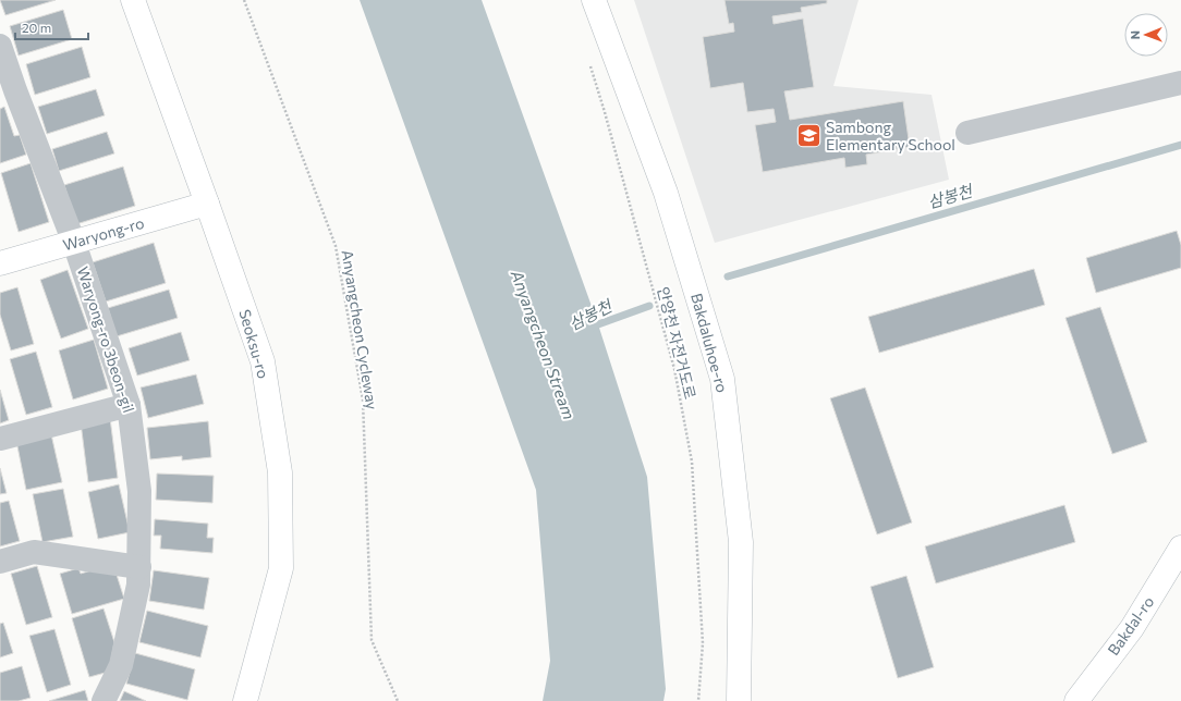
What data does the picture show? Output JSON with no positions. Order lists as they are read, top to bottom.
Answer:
{
  "streets": {
    "street": [
      "Waryong-ro",
      "Waryong-ro 3beon-gil",
      "Bakdaluhoe-ro",
      "Seoksu-ro",
      "Bakdal-ro"
    ],
    "path": ["Anyangcheon Cycleway", "안양천 자전거도로"]
  },
  "crossings": [
    ["Waryong-ro", "Waryong-ro 3beon-gil"],
    ["Waryong-ro", "Seoksu-ro"]
  ],
  "water": ["삼봉천", "Anyangcheon Stream"],
  "places": {
    "school or university": ["Sambong Elementary School"]
  },
  "scale_bar": "20 m",
  "north": "left"
}
